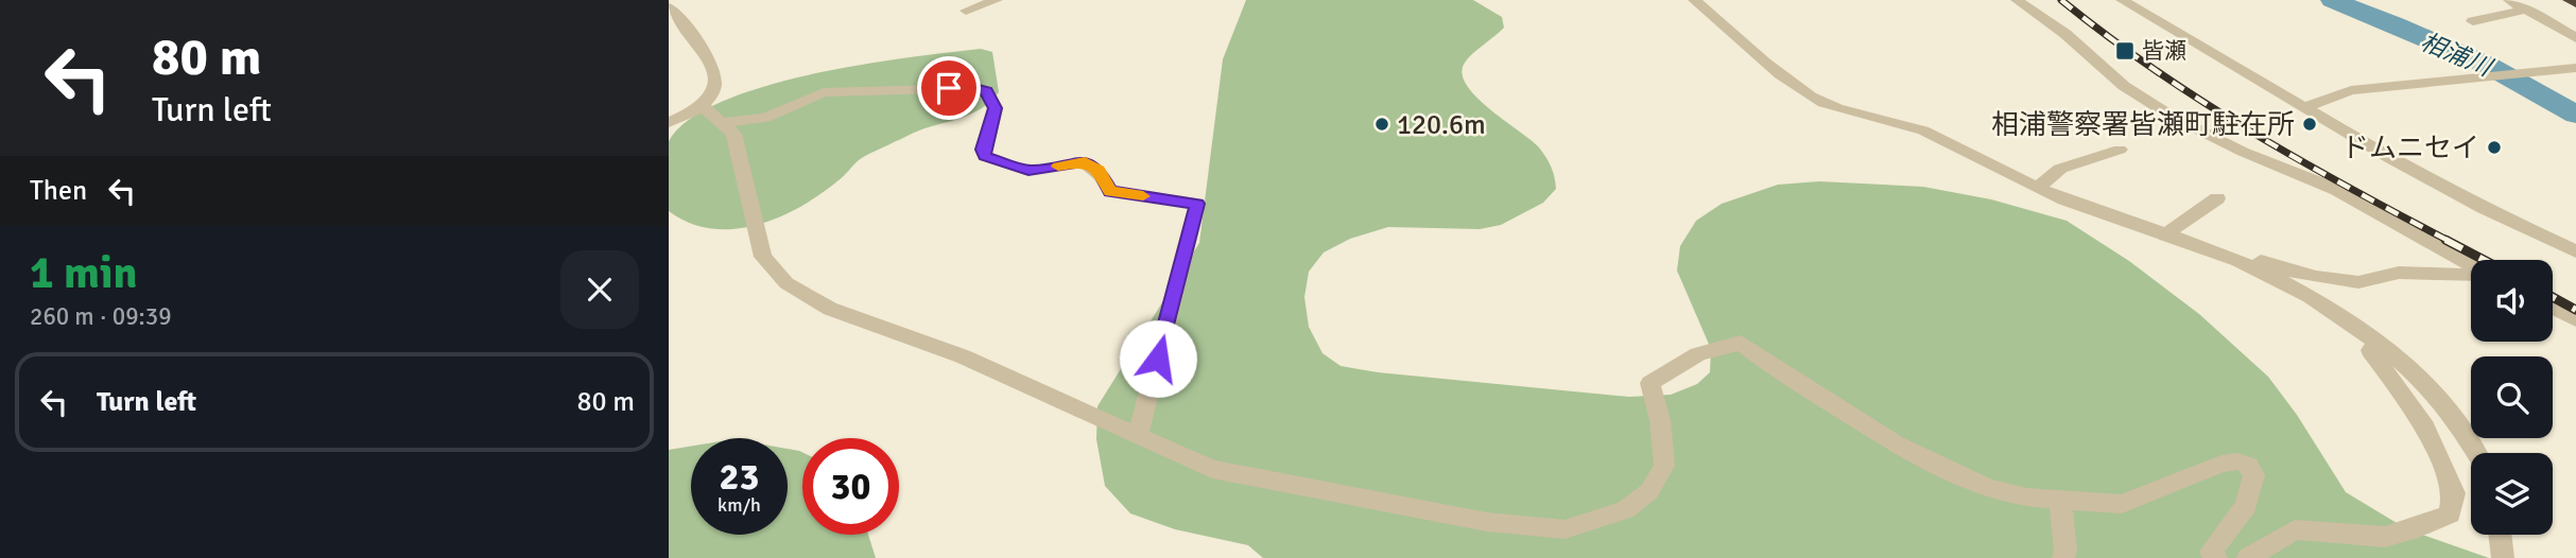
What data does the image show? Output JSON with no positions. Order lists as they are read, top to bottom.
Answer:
{
  "water": ["相浦川"],
  "places": {
    "transit": ["皆瀬"],
    "other": ["120.6m", "相浦警察署皆瀬町駐在所", "ドムニセイ"]
  },
  "page": {
    "turn": ["80 m", "Turn left"],
    "then": "Then",
    "heading": ["1 min", "260 m · 09:39"],
    "list": [
      {
        "name": "Turn left",
        "value": "80 m"
      }
    ],
    "speed": "23 km/h",
    "limit": "30"
  }
}
